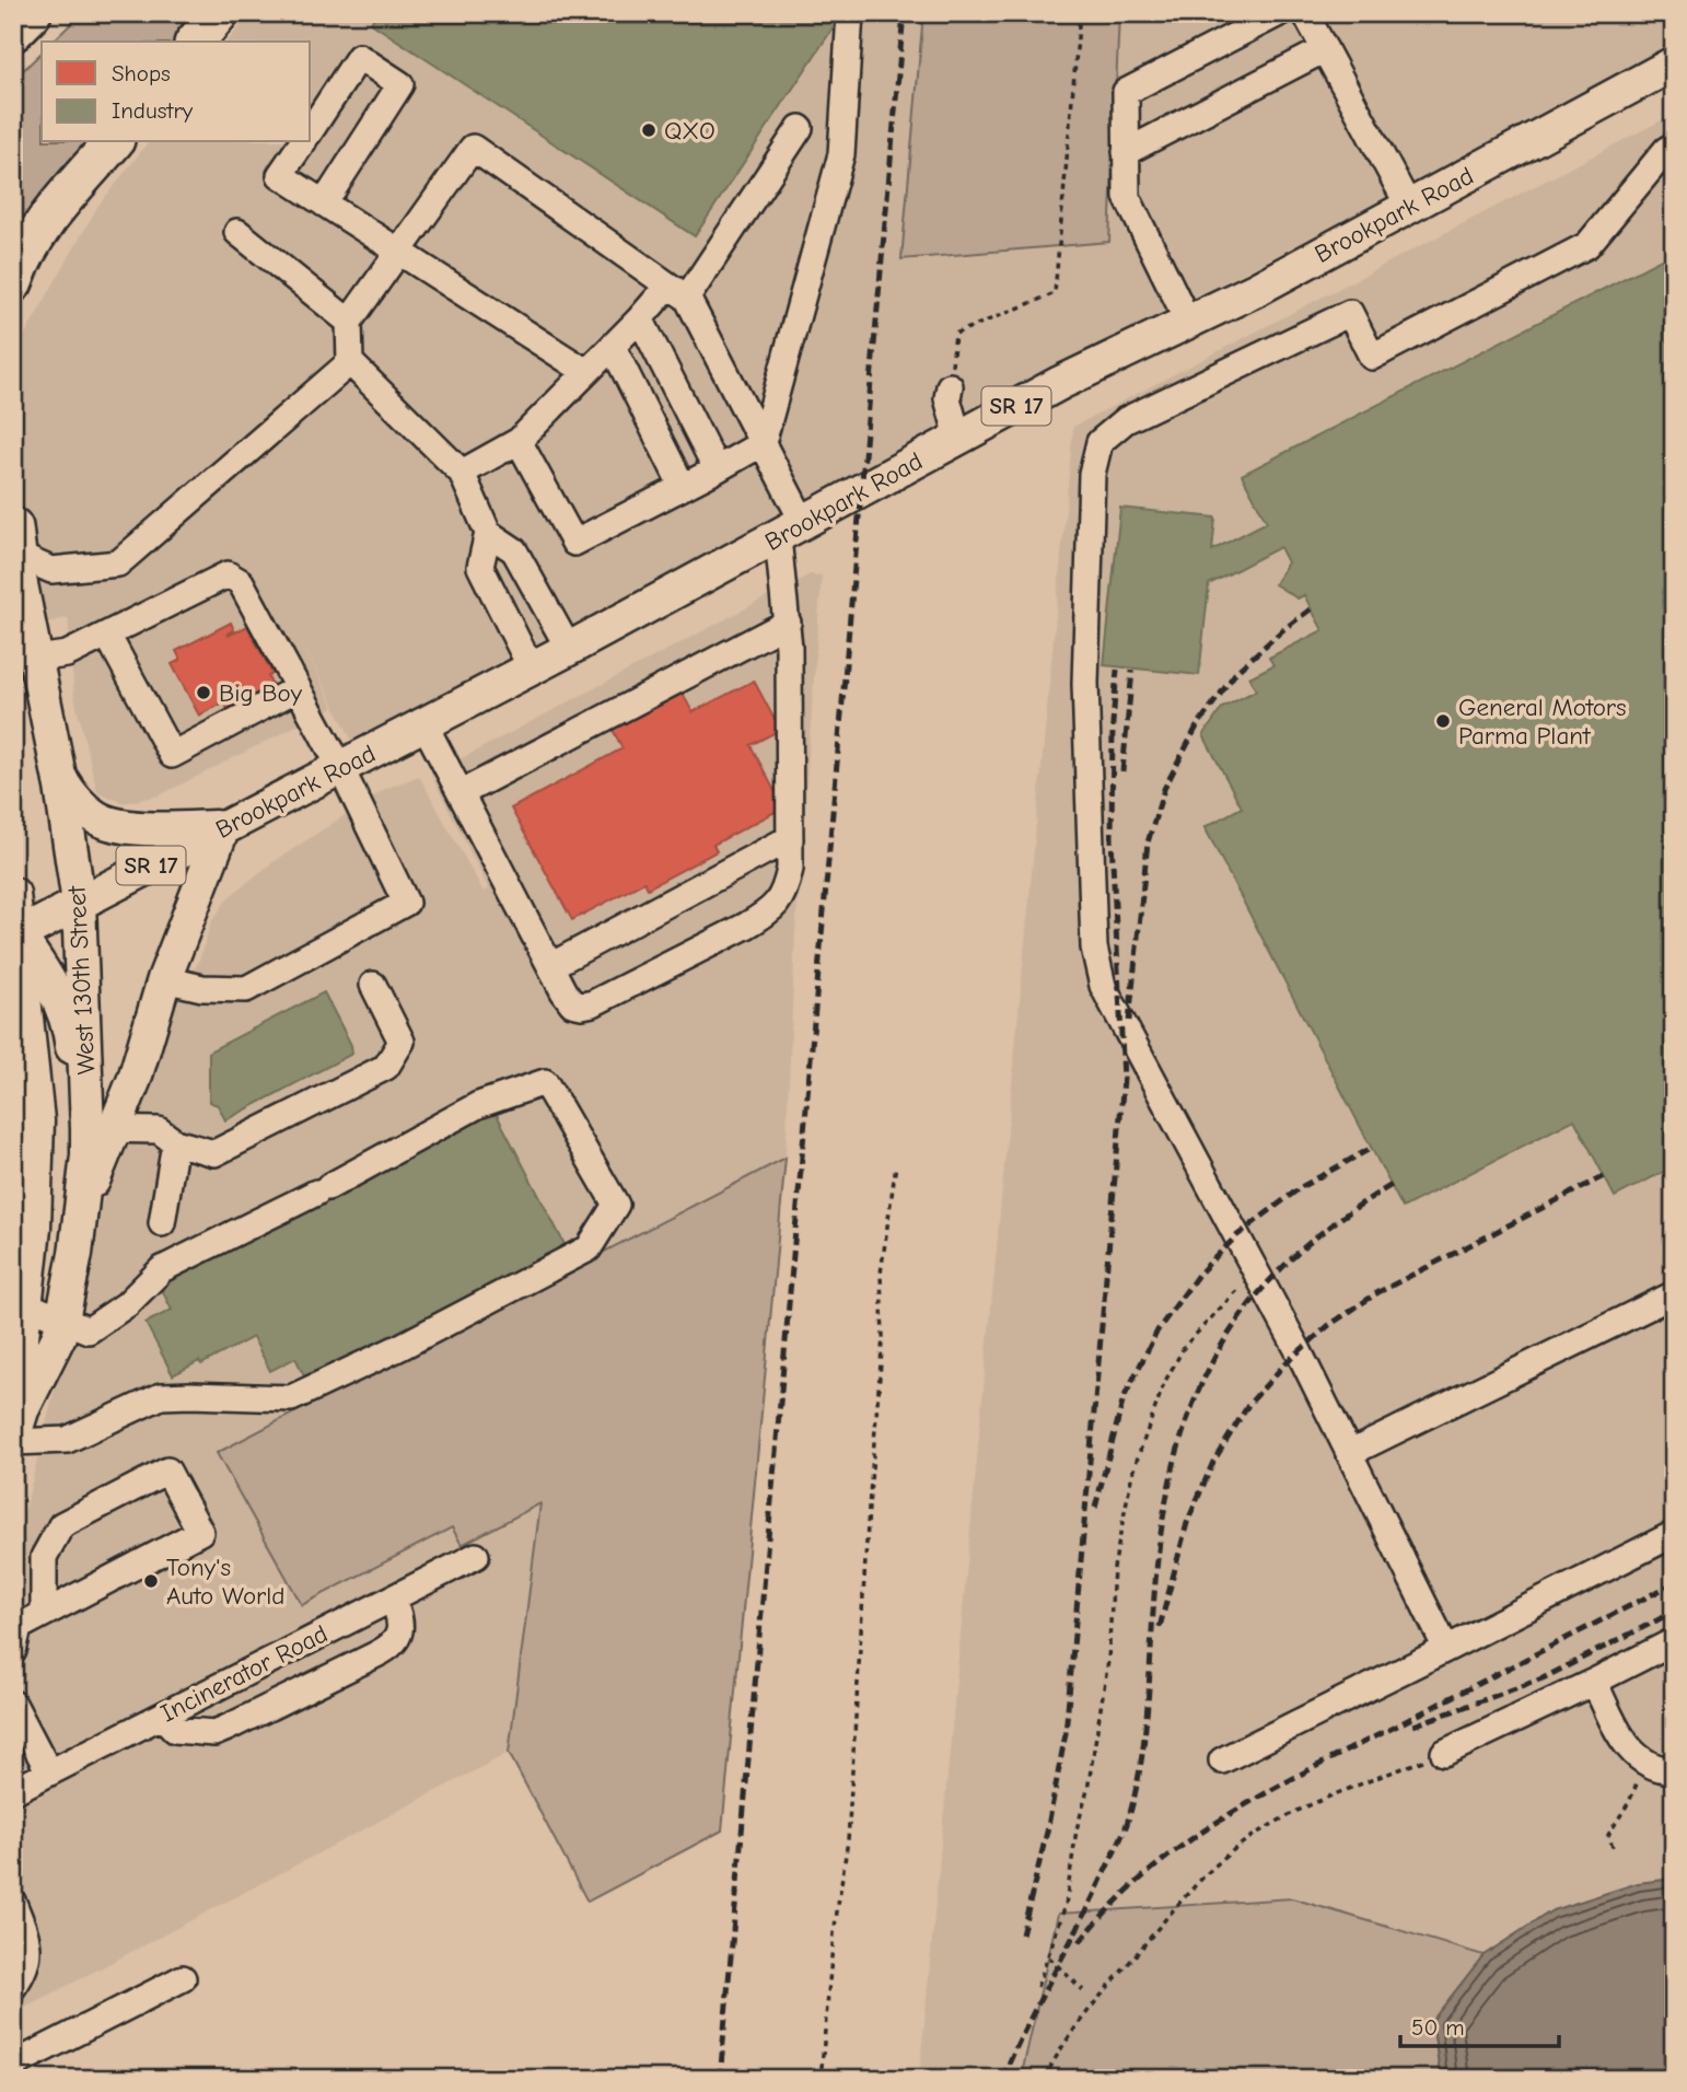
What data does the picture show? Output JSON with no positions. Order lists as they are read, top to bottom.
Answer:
{
  "streets": {
    "main road": ["Brookpark Road", "SR 17", "West 130th Street"],
    "street": ["Incinerator Road"]
  },
  "crossings": [
    ["Brookpark Road", "West 130th Street"]
  ],
  "places": [
    "QXO",
    "Big Boy",
    "General Motors Parma Plant",
    "Tony's Auto World"
  ],
  "legend": ["Shops", "Industry"],
  "scale_bar": "50 m"
}
